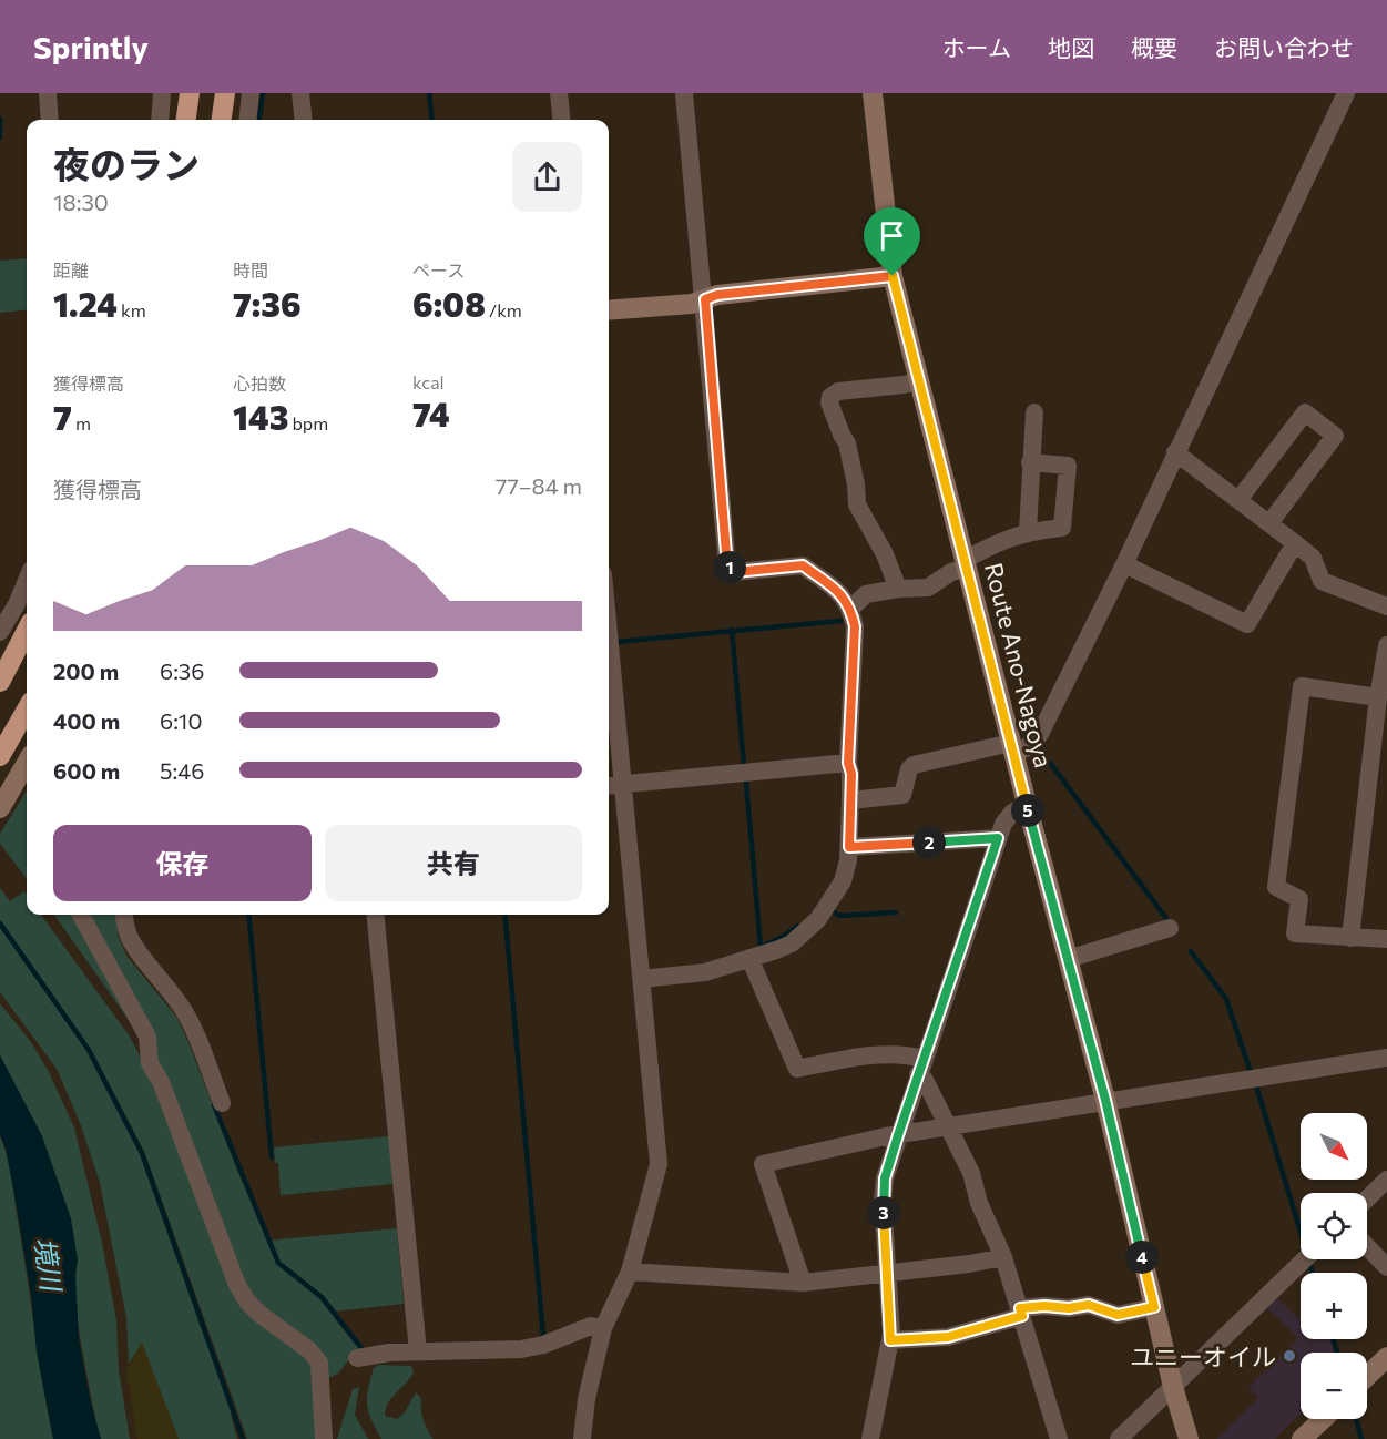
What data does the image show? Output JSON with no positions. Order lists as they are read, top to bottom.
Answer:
{
  "streets": {
    "main road": ["Route Ano-Nagoya"]
  },
  "water": ["境川"],
  "places": ["ユニーオイル"],
  "north": "bottom right",
  "page": {
    "header": "Sprintly",
    "nav": [
      "ホーム",
      "地図",
      "概要",
      "お問い合わせ"
    ],
    "heading": ["夜のラン", "18:30"],
    "stats": [
      ["距離", "1.24 km"],
      ["時間", "7:36"],
      ["ペース", "6:08 /km"],
      ["獲得標高", "7 m"],
      ["心拍数", "143 bpm"],
      ["kcal", "74"]
    ],
    "chart": ["獲得標高", "77–84 m"],
    "pins": [
      "1",
      "5",
      "2",
      "3",
      "4"
    ],
    "list": [
      {
        "name": "200 m",
        "note": "6:36"
      },
      {
        "name": "400 m",
        "note": "6:10"
      },
      {
        "name": "600 m",
        "note": "5:46"
      }
    ],
    "buttons": ["保存", "共有"],
    "map_buttons": ["+", "−"]
  }
}
